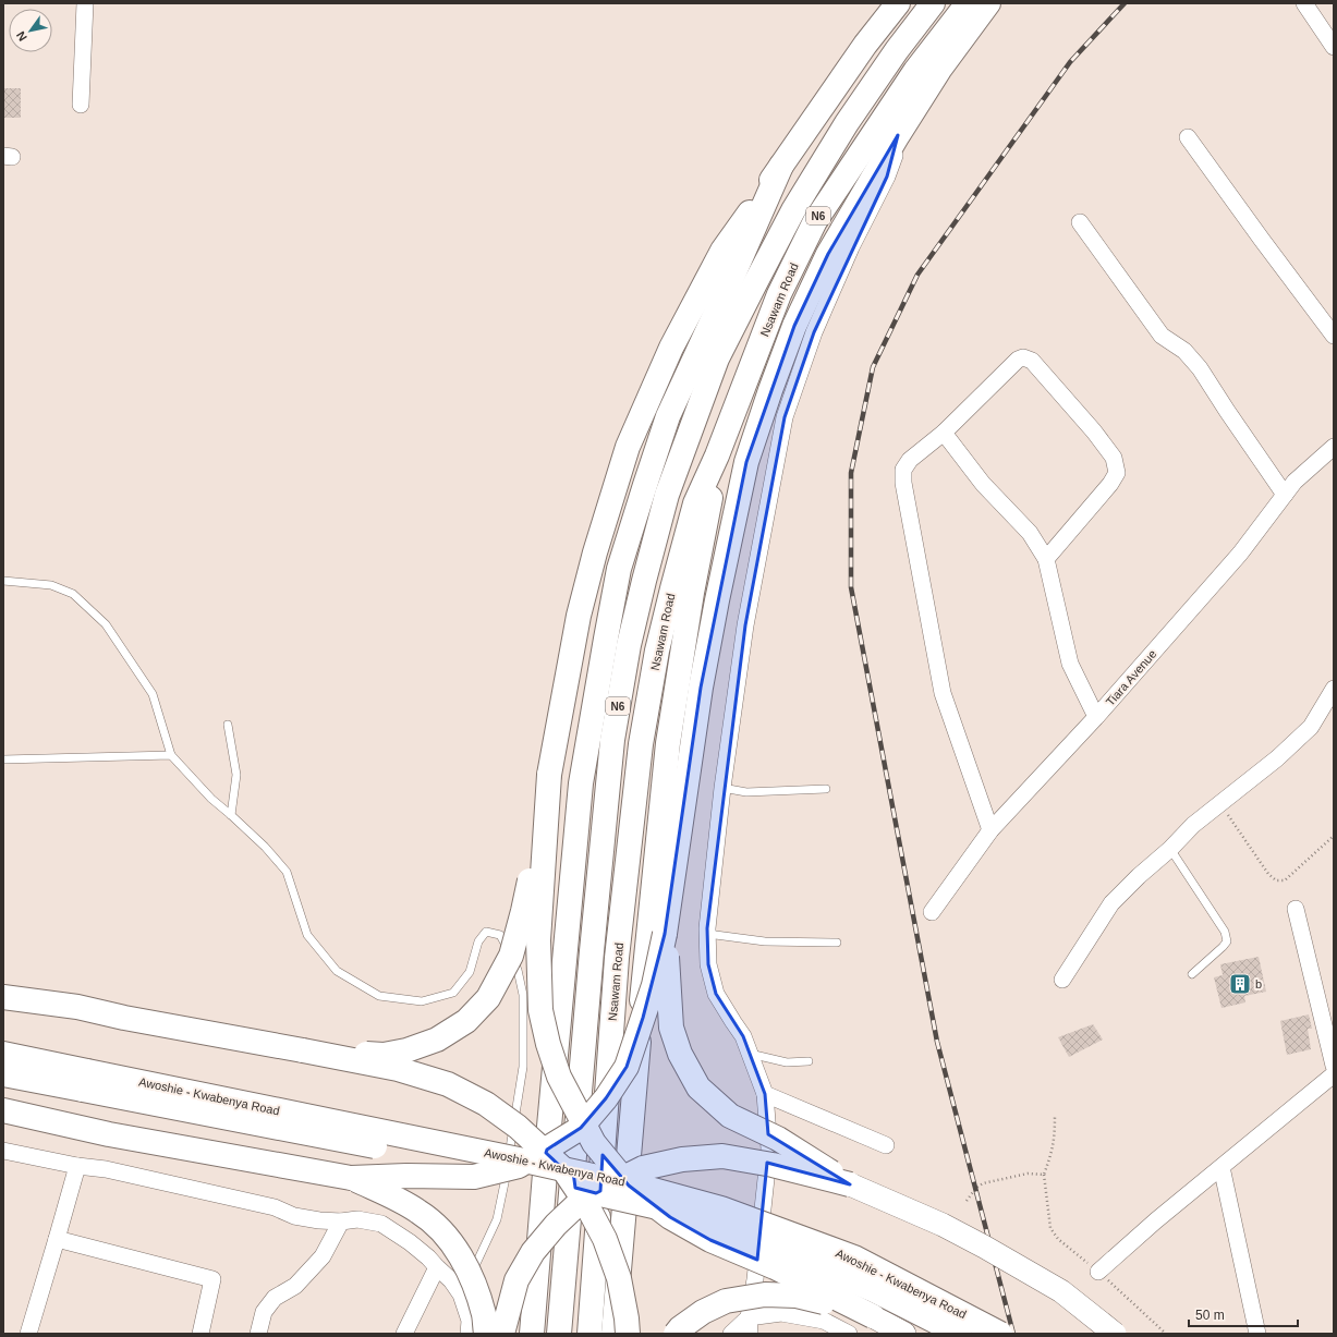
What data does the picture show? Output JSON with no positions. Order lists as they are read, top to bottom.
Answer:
{
  "streets": {
    "main road": ["N6", "Nsawam Road", "Awoshie - Kwabenya Road"],
    "street": ["Tiara Avenue"]
  },
  "places": {
    "building": ["b"]
  },
  "scale_bar": "50 m",
  "north": "bottom left"
}
